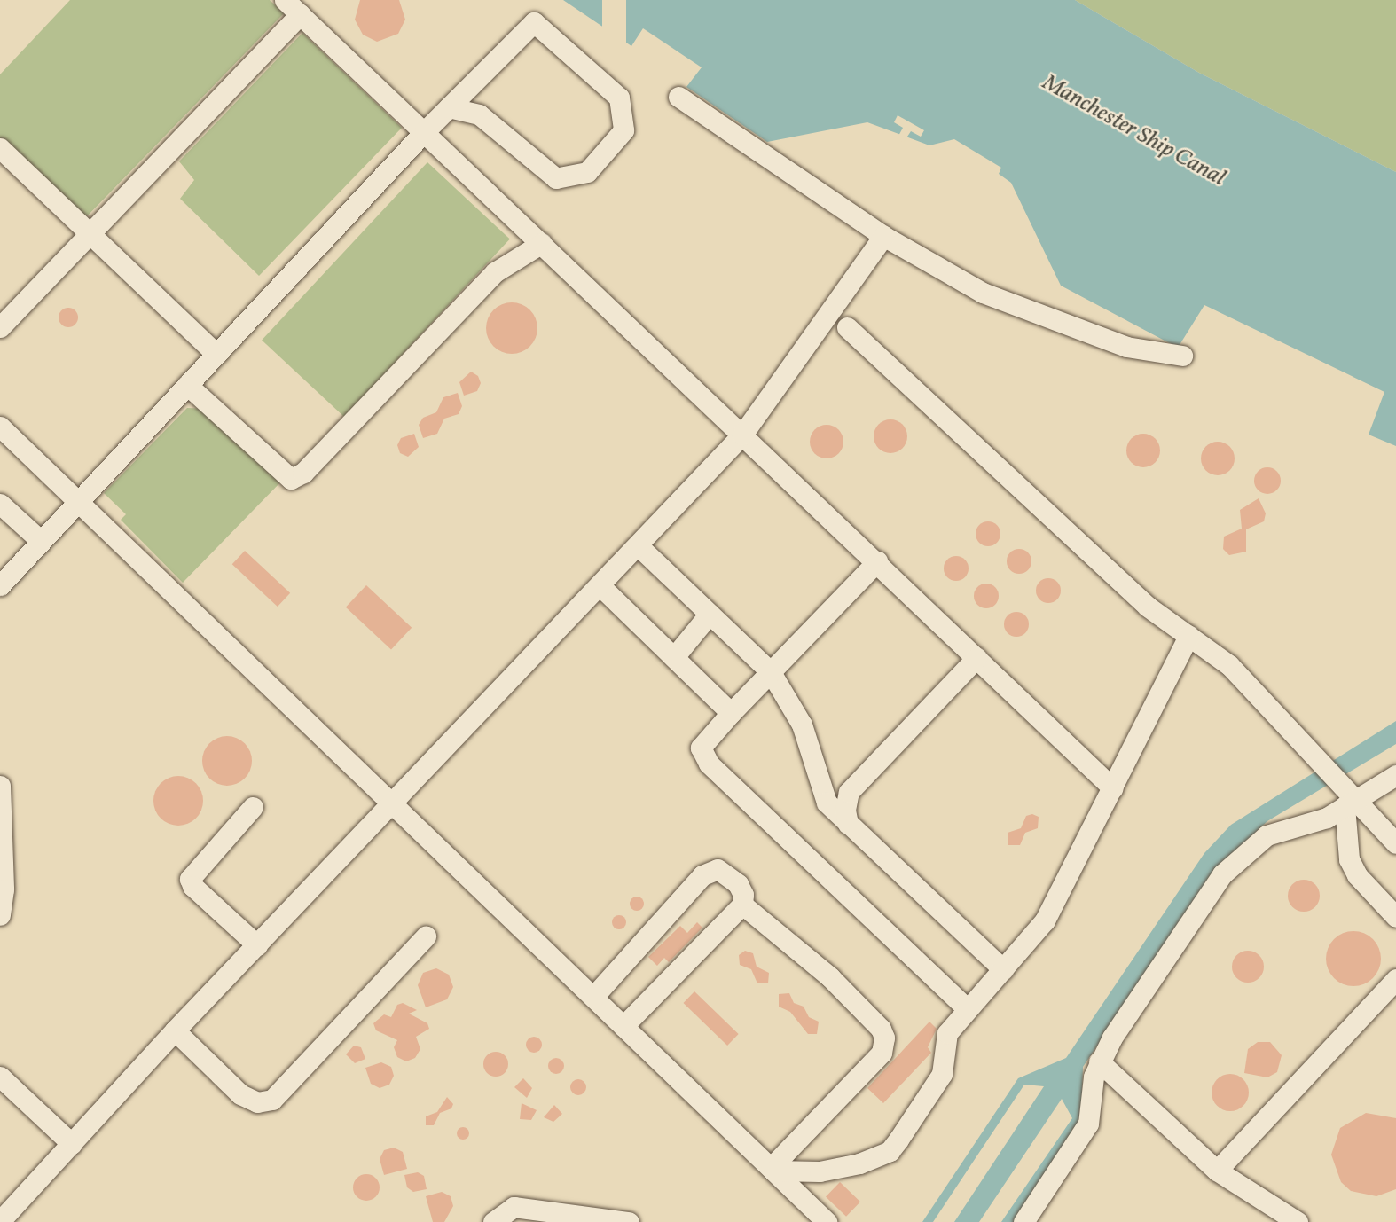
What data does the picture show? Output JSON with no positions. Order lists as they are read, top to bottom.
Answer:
{
  "water": ["Manchester Ship Canal"]
}
